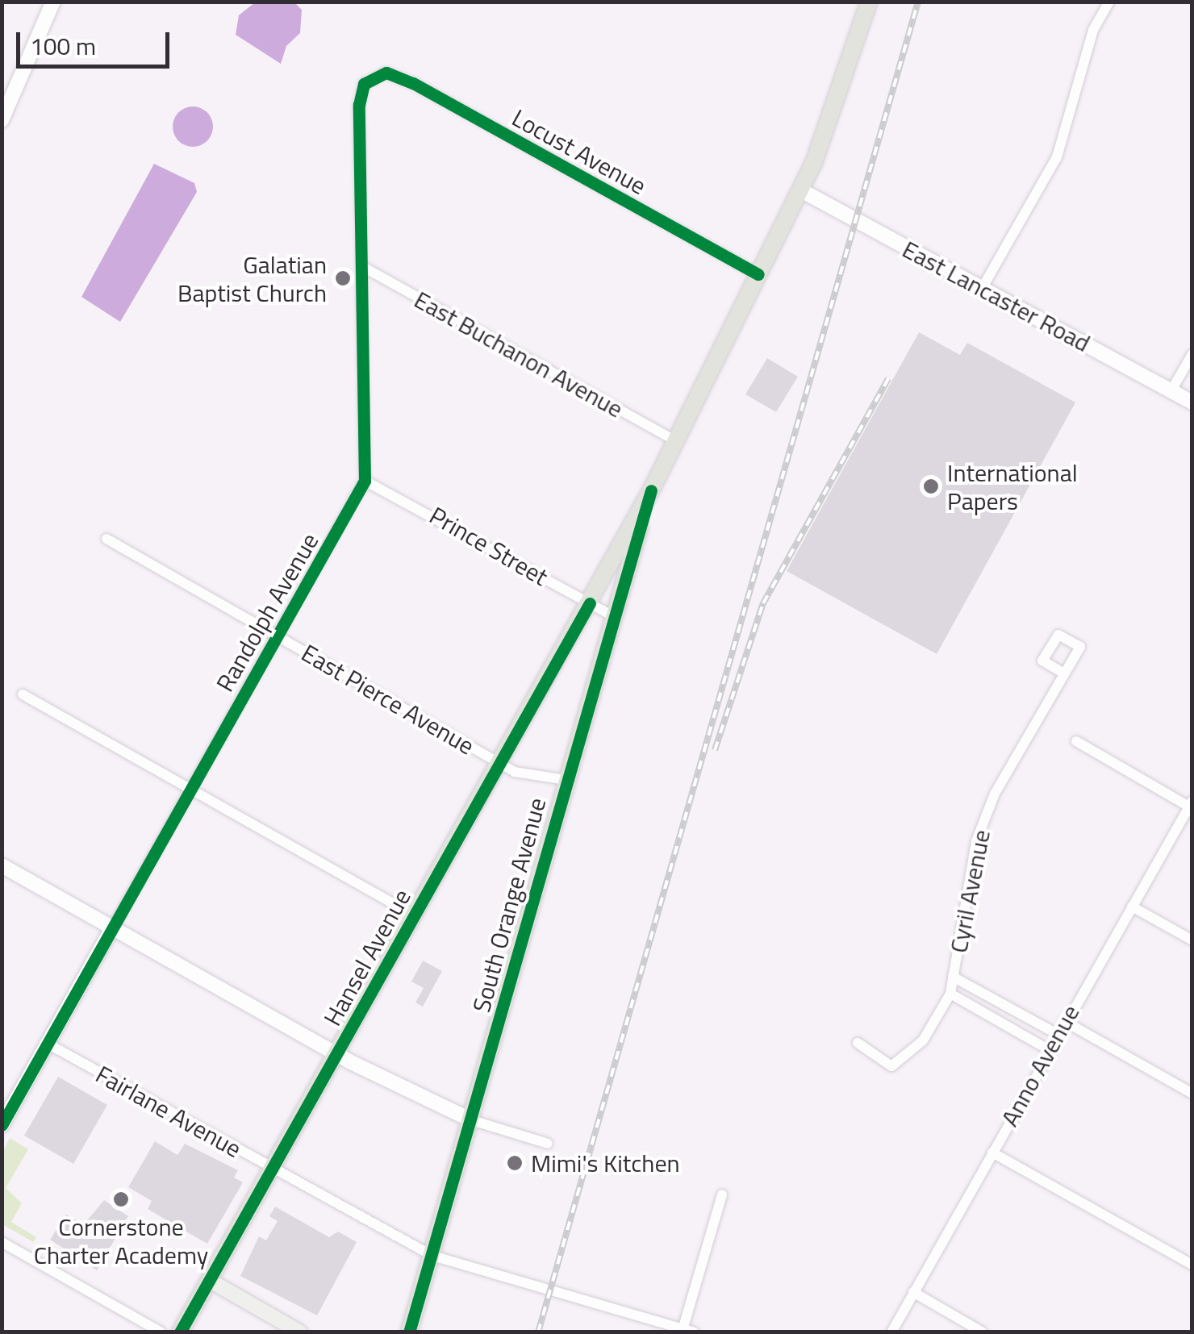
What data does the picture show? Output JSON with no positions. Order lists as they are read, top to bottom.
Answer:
{
  "streets": {
    "main road": ["South Orange Avenue", "Hansel Avenue"],
    "street": [
      "Locust Avenue",
      "East Lancaster Road",
      "East Buchanon Avenue",
      "Prince Street",
      "Randolph Avenue",
      "East Pierce Avenue",
      "Cyril Avenue",
      "Anno Avenue",
      "Fairlane Avenue"
    ]
  },
  "crossings": [
    ["Locust Avenue", "Randolph Avenue"],
    ["Locust Avenue", "South Orange Avenue"],
    ["East Lancaster Road", "South Orange Avenue"],
    ["East Buchanon Avenue", "Randolph Avenue"],
    ["East Buchanon Avenue", "South Orange Avenue"],
    ["Prince Street", "Randolph Avenue"],
    ["Prince Street", "South Orange Avenue"],
    ["Prince Street", "Hansel Avenue"],
    ["Randolph Avenue", "East Pierce Avenue"],
    ["Randolph Avenue", "Fairlane Avenue"],
    ["East Pierce Avenue", "South Orange Avenue"],
    ["East Pierce Avenue", "Hansel Avenue"],
    ["South Orange Avenue", "Hansel Avenue"],
    ["South Orange Avenue", "Fairlane Avenue"],
    ["Hansel Avenue", "Fairlane Avenue"]
  ],
  "places": [
    "Galatian Baptist Church",
    "International Papers",
    "Mimi's Kitchen",
    "Cornerstone Charter Academy"
  ],
  "scale_bar": "100 m"
}
